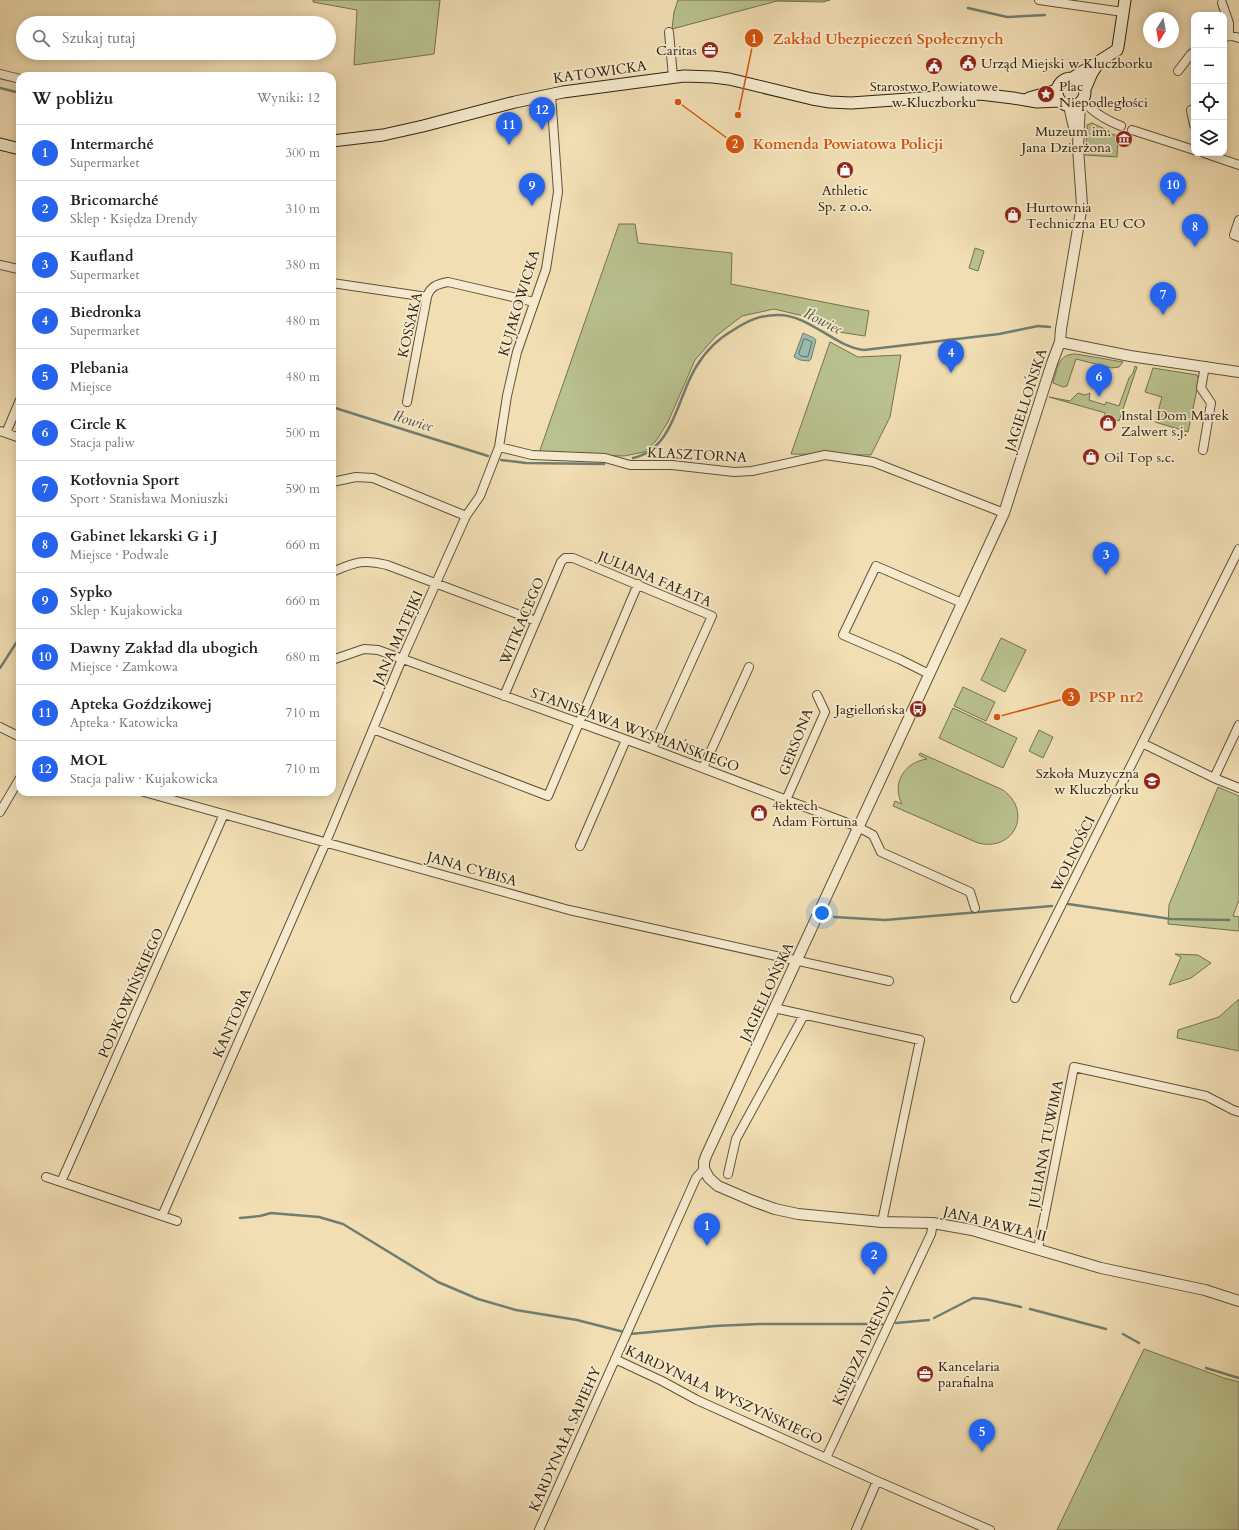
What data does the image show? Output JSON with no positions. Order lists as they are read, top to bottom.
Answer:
{
  "streets": {
    "main road": ["KATOWICKA"],
    "street": [
      "KUJAKOWICKA",
      "KOSSAKA",
      "JAGIELLOŃSKA",
      "KLASZTORNA",
      "JULIANA FAŁATA",
      "WITKACEGO",
      "JANA MATEJKI",
      "STANISŁAWA WYSPIAŃSKIEGO",
      "GERSONA",
      "WOLNOŚCI",
      "JANA CYBISA",
      "PODKOWIŃSKIEGO",
      "KANTORA",
      "JULIANA TUWIMA",
      "JANA PAWŁA II",
      "KSIĘDZA DRENDY",
      "KARDYNAŁA WYSZYŃSKIEGO",
      "KARDYNAŁA SAPIEHY"
    ]
  },
  "crossings": [
    ["KATOWICKA", "KUJAKOWICKA"],
    ["KATOWICKA", "JAGIELLOŃSKA"],
    ["KUJAKOWICKA", "KOSSAKA"],
    ["KUJAKOWICKA", "KLASZTORNA"],
    ["KUJAKOWICKA", "JANA MATEJKI"],
    ["JAGIELLOŃSKA", "KLASZTORNA"],
    ["JAGIELLOŃSKA", "STANISŁAWA WYSPIAŃSKIEGO"],
    ["JAGIELLOŃSKA", "JANA CYBISA"],
    ["JAGIELLOŃSKA", "JANA PAWŁA II"],
    ["JAGIELLOŃSKA", "KARDYNAŁA WYSZYŃSKIEGO"],
    ["KLASZTORNA", "JANA MATEJKI"],
    ["JULIANA FAŁATA", "WITKACEGO"],
    ["JULIANA FAŁATA", "STANISŁAWA WYSPIAŃSKIEGO"],
    ["WITKACEGO", "STANISŁAWA WYSPIAŃSKIEGO"],
    ["JANA MATEJKI", "STANISŁAWA WYSPIAŃSKIEGO"],
    ["JANA MATEJKI", "JANA CYBISA"],
    ["JANA MATEJKI", "KANTORA"],
    ["STANISŁAWA WYSPIAŃSKIEGO", "GERSONA"],
    ["JANA CYBISA", "PODKOWIŃSKIEGO"],
    ["JANA CYBISA", "KANTORA"],
    ["JULIANA TUWIMA", "JANA PAWŁA II"],
    ["JANA PAWŁA II", "KSIĘDZA DRENDY"],
    ["JANA PAWŁA II", "KARDYNAŁA WYSZYŃSKIEGO"],
    ["KSIĘDZA DRENDY", "KARDYNAŁA WYSZYŃSKIEGO"],
    ["KARDYNAŁA WYSZYŃSKIEGO", "KARDYNAŁA SAPIEHY"]
  ],
  "water": ["Iłowiec"],
  "places": {
    "office": ["Caritas", "Kancelaria parafialna"],
    "public building": ["Urząd Miejski w Kluczborku", "Starostwo Powiatowe w Kluczborku"],
    "place": ["Plac Niepodległości"],
    "other": ["Komenda Powiatowa Policji", "Zakład Ubezpieczeń Społecznych", "PSP nr2"],
    "museum": ["Muzeum im. Jana Dzierżona"],
    "shop": [
      "Athletic Sp. z o.o.",
      "Hurtownia Techniczna EU CO",
      "Instal Dom Marek Zalwert s.j.",
      "Oil Top s.c.",
      "4ektech Adam Fortuna"
    ],
    "bus stop": ["Jagiellońska"],
    "school or university": ["Szkoła Muzyczna w Kluczborku"]
  },
  "north": "bottom",
  "page": {
    "map_buttons": ["+", "−"],
    "search": "Szukaj tutaj",
    "heading": ["W pobliżu", "Wyniki: 12"],
    "pins": [
      "12",
      "11",
      "10",
      "9",
      "8",
      "7",
      "4",
      "6",
      "3",
      "1",
      "2",
      "5"
    ],
    "list": [
      {
        "mark": "1",
        "name": "Intermarché",
        "note": "Supermarket",
        "value": "300 m"
      },
      {
        "mark": "2",
        "name": "Bricomarché",
        "note": "Sklep · Księdza Drendy",
        "value": "310 m"
      },
      {
        "mark": "3",
        "name": "Kaufland",
        "note": "Supermarket",
        "value": "380 m"
      },
      {
        "mark": "4",
        "name": "Biedronka",
        "note": "Supermarket",
        "value": "480 m"
      },
      {
        "mark": "5",
        "name": "Plebania",
        "note": "Miejsce",
        "value": "480 m"
      },
      {
        "mark": "6",
        "name": "Circle K",
        "note": "Stacja paliw",
        "value": "500 m"
      },
      {
        "mark": "7",
        "name": "Kotłovnia Sport",
        "note": "Sport · Stanisława Moniuszki",
        "value": "590 m"
      },
      {
        "mark": "8",
        "name": "Gabinet lekarski G i J",
        "note": "Miejsce · Podwale",
        "value": "660 m"
      },
      {
        "mark": "9",
        "name": "Sypko",
        "note": "Sklep · Kujakowicka",
        "value": "660 m"
      },
      {
        "mark": "10",
        "name": "Dawny Zakład dla ubogich",
        "note": "Miejsce · Zamkowa",
        "value": "680 m"
      },
      {
        "mark": "11",
        "name": "Apteka Goździkowej",
        "note": "Apteka · Katowicka",
        "value": "710 m"
      },
      {
        "mark": "12",
        "name": "MOL",
        "note": "Stacja paliw · Kujakowicka",
        "value": "710 m"
      }
    ]
  }
}
